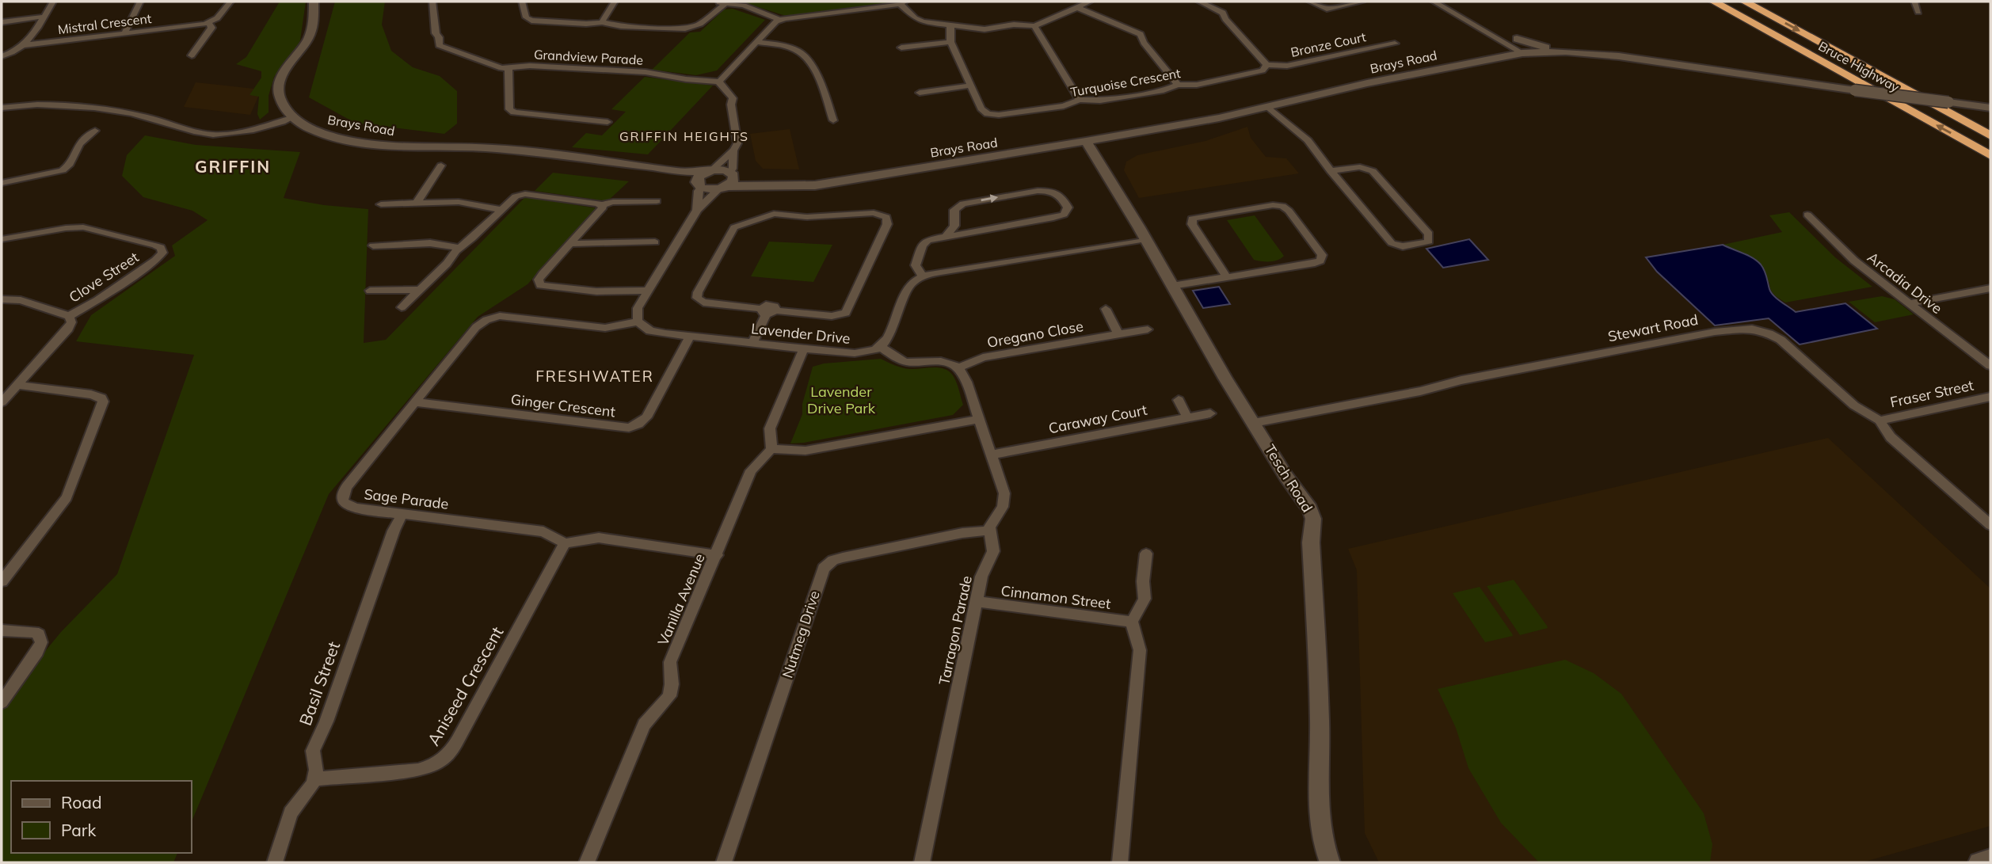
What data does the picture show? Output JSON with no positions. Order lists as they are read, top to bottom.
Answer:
{
  "streets": {
    "highway": ["Bruce Highway"],
    "main road": ["Brays Road", "Tesch Road"],
    "street": [
      "Mistral Crescent",
      "Bronze Court",
      "Grandview Parade",
      "Turquoise Crescent",
      "Clove Street",
      "Arcadia Drive",
      "Stewart Road",
      "Lavender Drive",
      "Oregano Close",
      "Fraser Street",
      "Ginger Crescent",
      "Caraway Court",
      "Sage Parade",
      "Cinnamon Street",
      "Vanilla Avenue",
      "Tarragon Parade",
      "Nutmeg Drive",
      "Basil Street",
      "Aniseed Crescent"
    ]
  },
  "crossings": [
    ["Bronze Court", "Turquoise Crescent"],
    ["Brays Road", "Tesch Road"],
    ["Stewart Road", "Fraser Street"],
    ["Stewart Road", "Tesch Road"],
    ["Lavender Drive", "Ginger Crescent"],
    ["Lavender Drive", "Sage Parade"],
    ["Ginger Crescent", "Sage Parade"],
    ["Sage Parade", "Basil Street"],
    ["Sage Parade", "Aniseed Crescent"],
    ["Cinnamon Street", "Tarragon Parade"],
    ["Tarragon Parade", "Nutmeg Drive"],
    ["Basil Street", "Aniseed Crescent"]
  ],
  "districts": ["GRIFFIN HEIGHTS", "GRIFFIN", "FRESHWATER"],
  "parks": ["Lavender Drive Park"],
  "legend": ["Road", "Park"]
}
